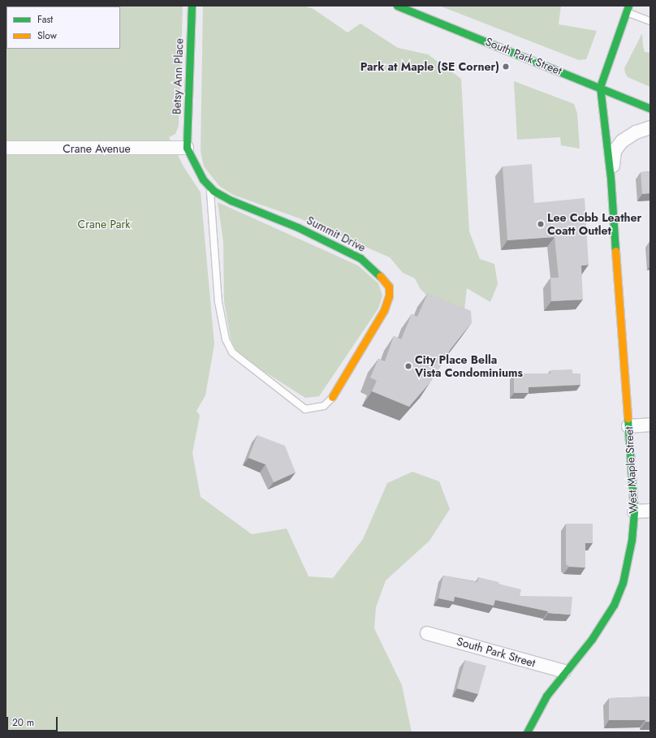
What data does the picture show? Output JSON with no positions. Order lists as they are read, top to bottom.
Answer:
{
  "streets": {
    "street": [
      "South Park Street",
      "Betsy Ann Place",
      "Crane Avenue",
      "Summit Drive",
      "West Maple Street"
    ]
  },
  "crossings": [
    ["South Park Street", "West Maple Street"],
    ["Betsy Ann Place", "Crane Avenue"],
    ["Betsy Ann Place", "Summit Drive"],
    ["Crane Avenue", "Summit Drive"]
  ],
  "parks": ["Crane Park"],
  "places": ["Park at Maple (SE Corner)", "Lee Cobb Leather Coatt Outlet", "City Place Bella Vista Condominiums"],
  "legend": ["Fast", "Slow"],
  "scale_bar": "20 m"
}
